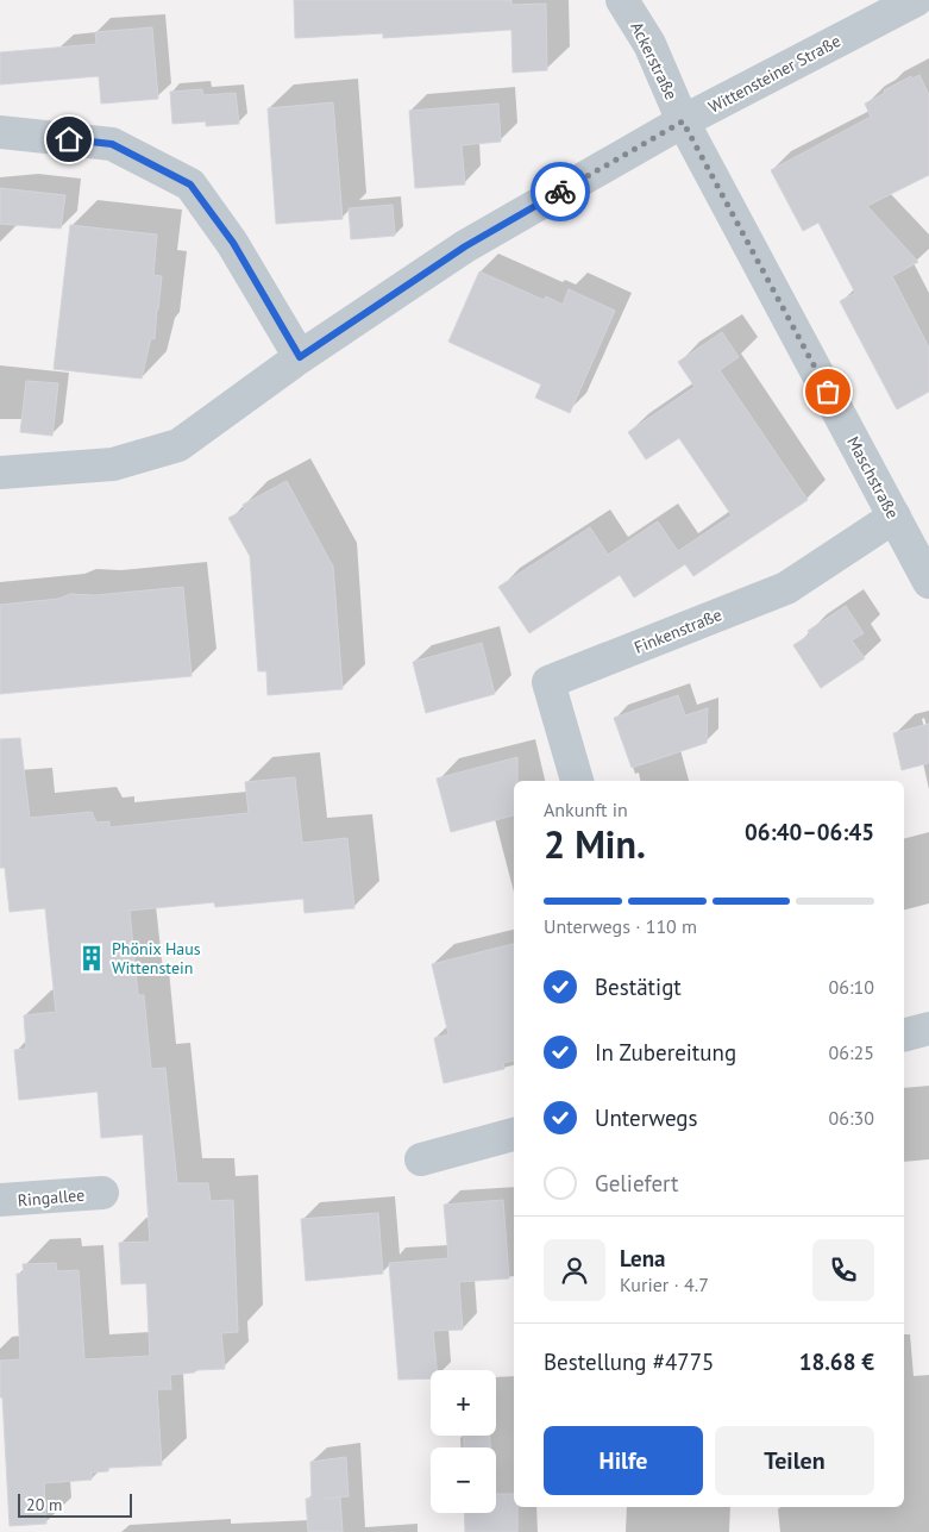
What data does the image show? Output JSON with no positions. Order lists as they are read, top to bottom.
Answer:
{
  "streets": {
    "street": [
      "Ackerstraße",
      "Wittensteiner Straße",
      "Maschstraße",
      "Finkenstraße",
      "Ringallee"
    ]
  },
  "crossings": [
    ["Ackerstraße", "Wittensteiner Straße"],
    ["Ackerstraße", "Maschstraße"],
    ["Wittensteiner Straße", "Maschstraße"],
    ["Maschstraße", "Finkenstraße"]
  ],
  "places": {
    "building": ["Phönix Haus Wittenstein"]
  },
  "scale_bar": "20 m",
  "page": {
    "heading": ["2 Min.", "Ankunft in", "06:40–06:45"],
    "panel": [
      "Lena",
      "Kurier · 4.7",
      "Bestellung #4775",
      "18.68 €"
    ],
    "bar": "Unterwegs · 110 m",
    "list": [
      ["Bestätigt", "06:10"],
      ["In Zubereitung", "06:25"],
      ["Unterwegs", "06:30"],
      "Geliefert"
    ],
    "map_buttons": ["+", "−"],
    "buttons": ["Hilfe", "Teilen"],
    "scale": "20 m"
  }
}
